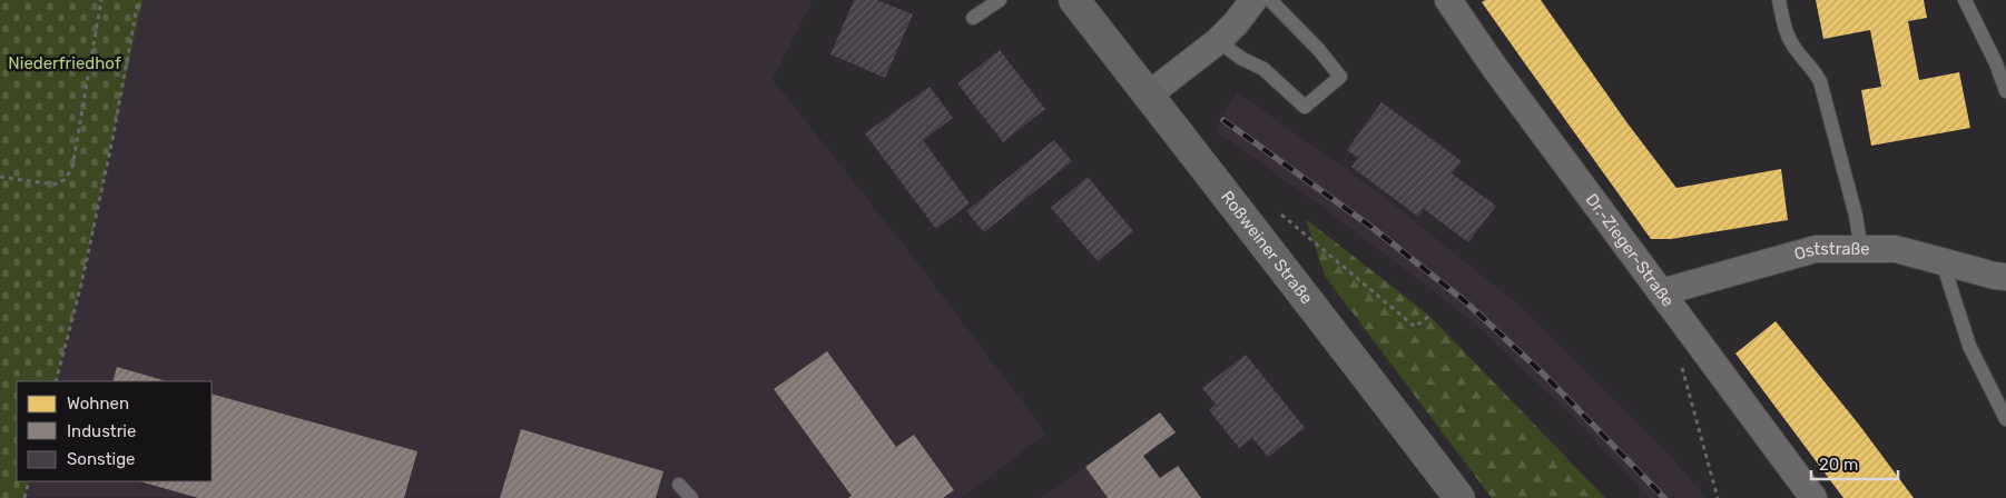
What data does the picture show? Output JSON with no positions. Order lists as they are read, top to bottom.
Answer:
{
  "streets": {
    "main road": ["Roßweiner Straße"],
    "street": ["Dr.-Zieger-Straße", "Oststraße"]
  },
  "crossings": [
    ["Dr.-Zieger-Straße", "Oststraße"]
  ],
  "parks": ["Niederfriedhof"],
  "legend": ["Wohnen", "Industrie", "Sonstige"],
  "scale_bar": "20 m"
}
